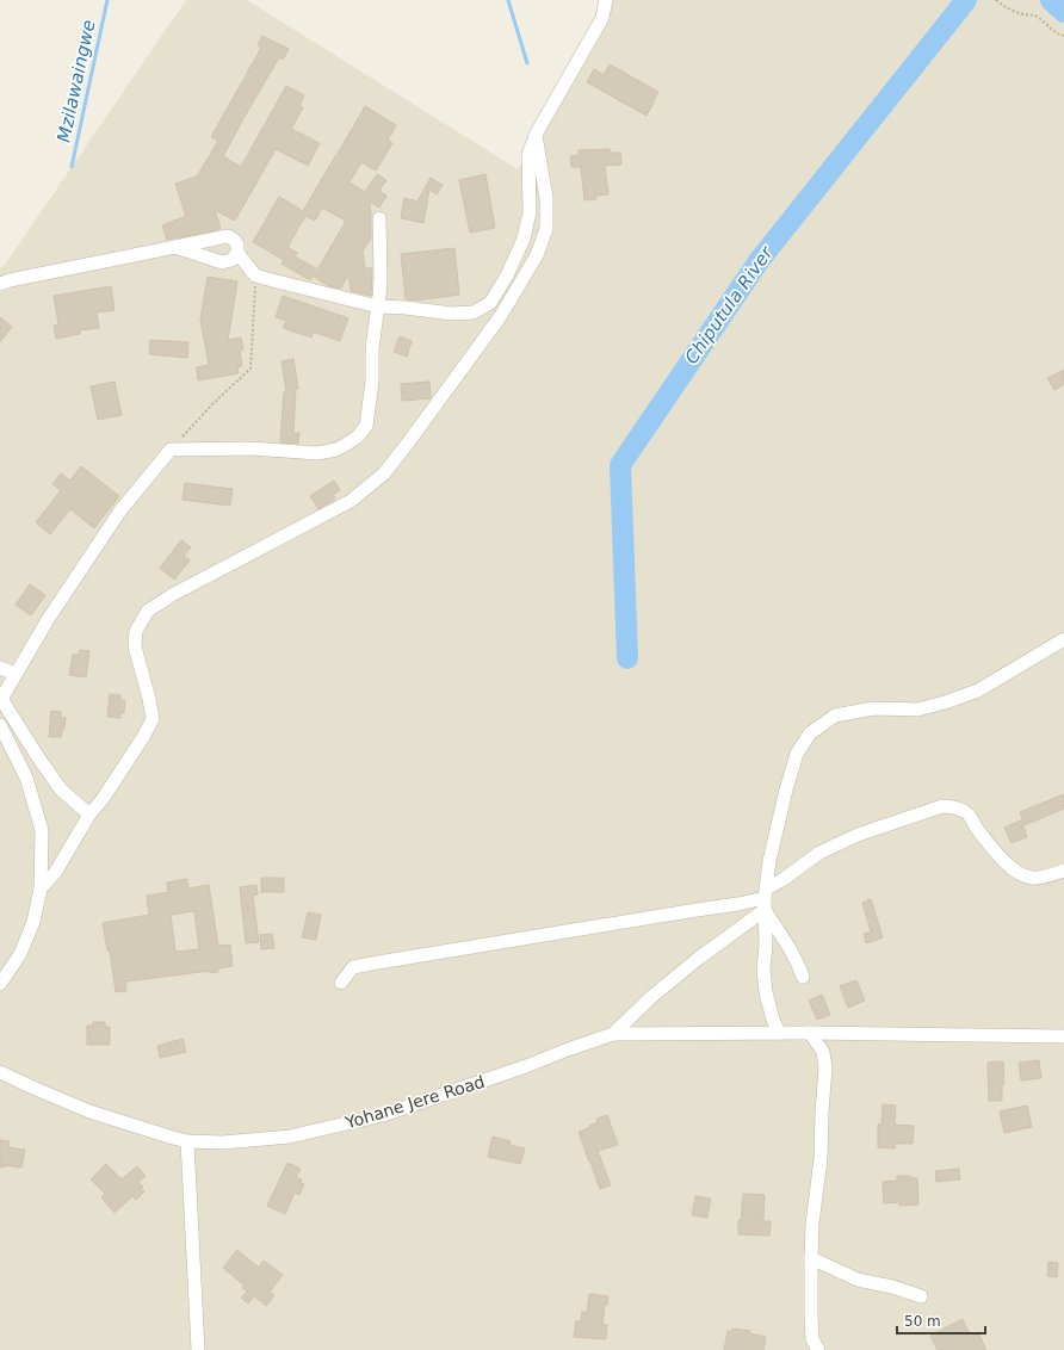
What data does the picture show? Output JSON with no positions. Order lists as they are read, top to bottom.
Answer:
{
  "streets": {
    "street": ["Yohane Jere Road"]
  },
  "water": ["Mzilawaingwe", "Chiputula River"],
  "scale_bar": "50 m"
}
